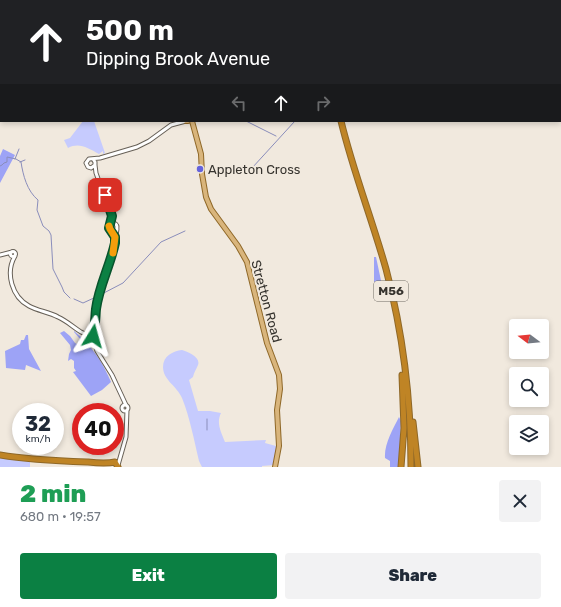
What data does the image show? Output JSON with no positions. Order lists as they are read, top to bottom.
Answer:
{
  "streets": {
    "highway": ["M56"],
    "main road": ["Stretton Road"]
  },
  "places": ["Appleton Cross"],
  "north": "left",
  "page": {
    "turn": ["500 m", "Dipping Brook Avenue"],
    "speed": "32 km/h",
    "limit": "40",
    "heading": ["2 min", "680 m · 19:57"],
    "buttons": ["Exit", "Share"]
  }
}
